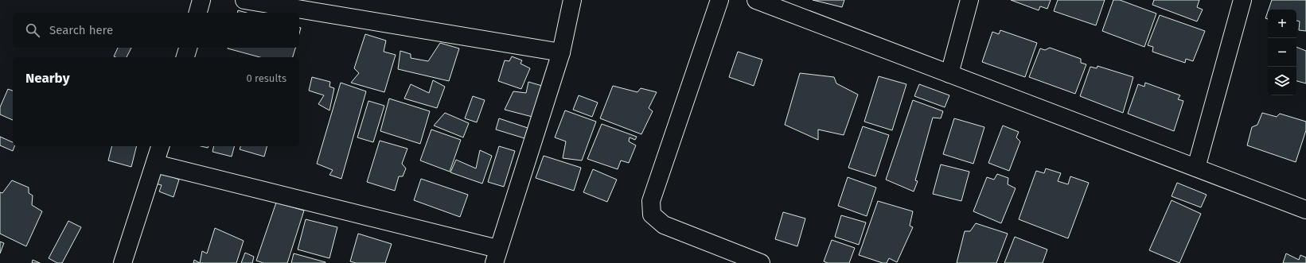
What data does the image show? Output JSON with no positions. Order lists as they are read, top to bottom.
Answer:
{
  "page": {
    "map_buttons": ["+", "−"],
    "search": "Search here",
    "heading": ["Nearby", "0 results"]
  }
}
